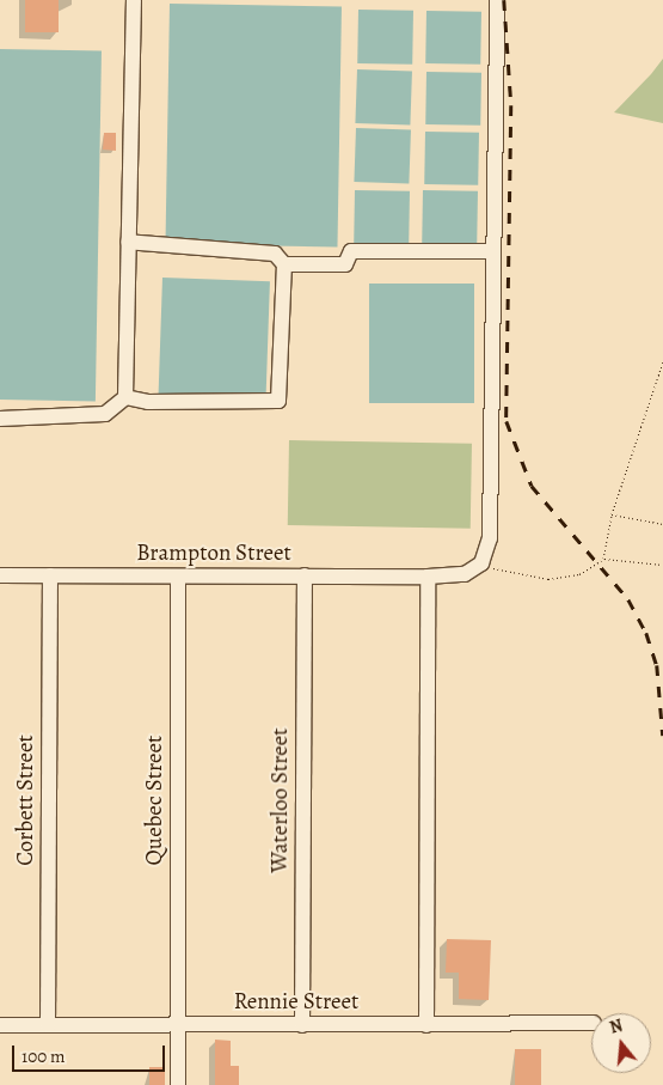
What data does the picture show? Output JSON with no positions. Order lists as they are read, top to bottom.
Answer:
{
  "streets": {
    "street": [
      "Brampton Street",
      "Corbett Street",
      "Quebec Street",
      "Waterloo Street",
      "Rennie Street"
    ]
  },
  "crossings": [
    ["Brampton Street", "Corbett Street"],
    ["Brampton Street", "Quebec Street"],
    ["Brampton Street", "Waterloo Street"],
    ["Corbett Street", "Rennie Street"],
    ["Quebec Street", "Rennie Street"],
    ["Waterloo Street", "Rennie Street"]
  ],
  "scale_bar": "100 m",
  "north": "top"
}
